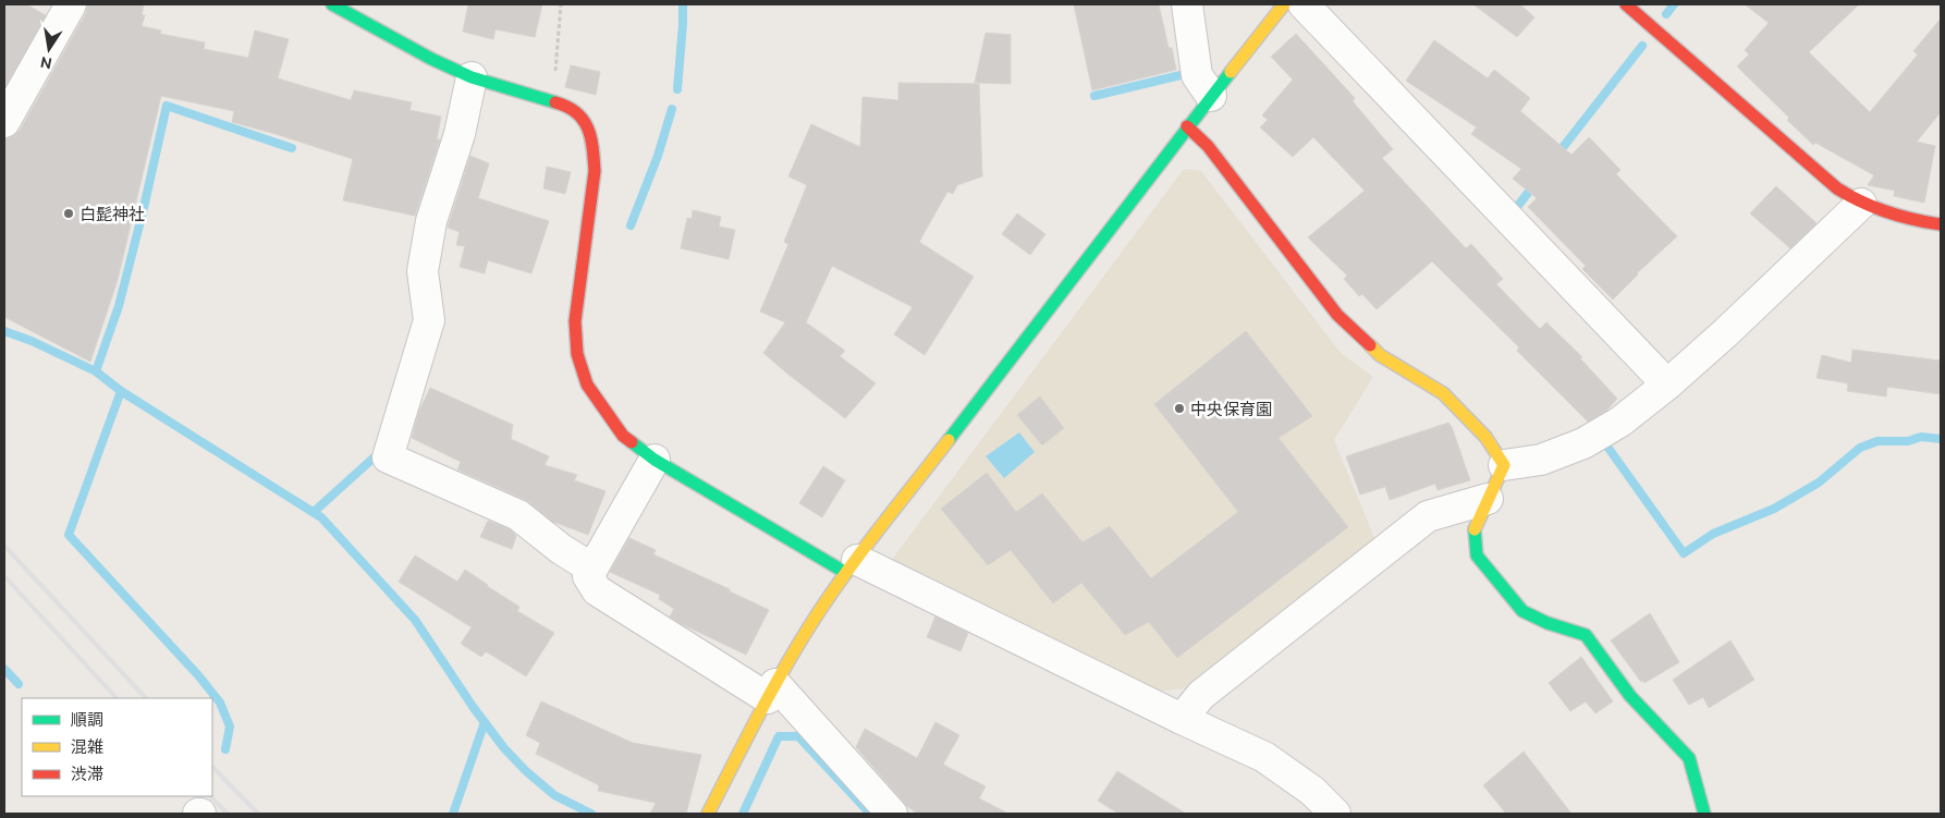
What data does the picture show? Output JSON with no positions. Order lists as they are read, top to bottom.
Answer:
{
  "places": ["白髭神社", "中央保育園"],
  "legend": ["順調", "混雑", "渋滞"],
  "north": "bottom"
}
